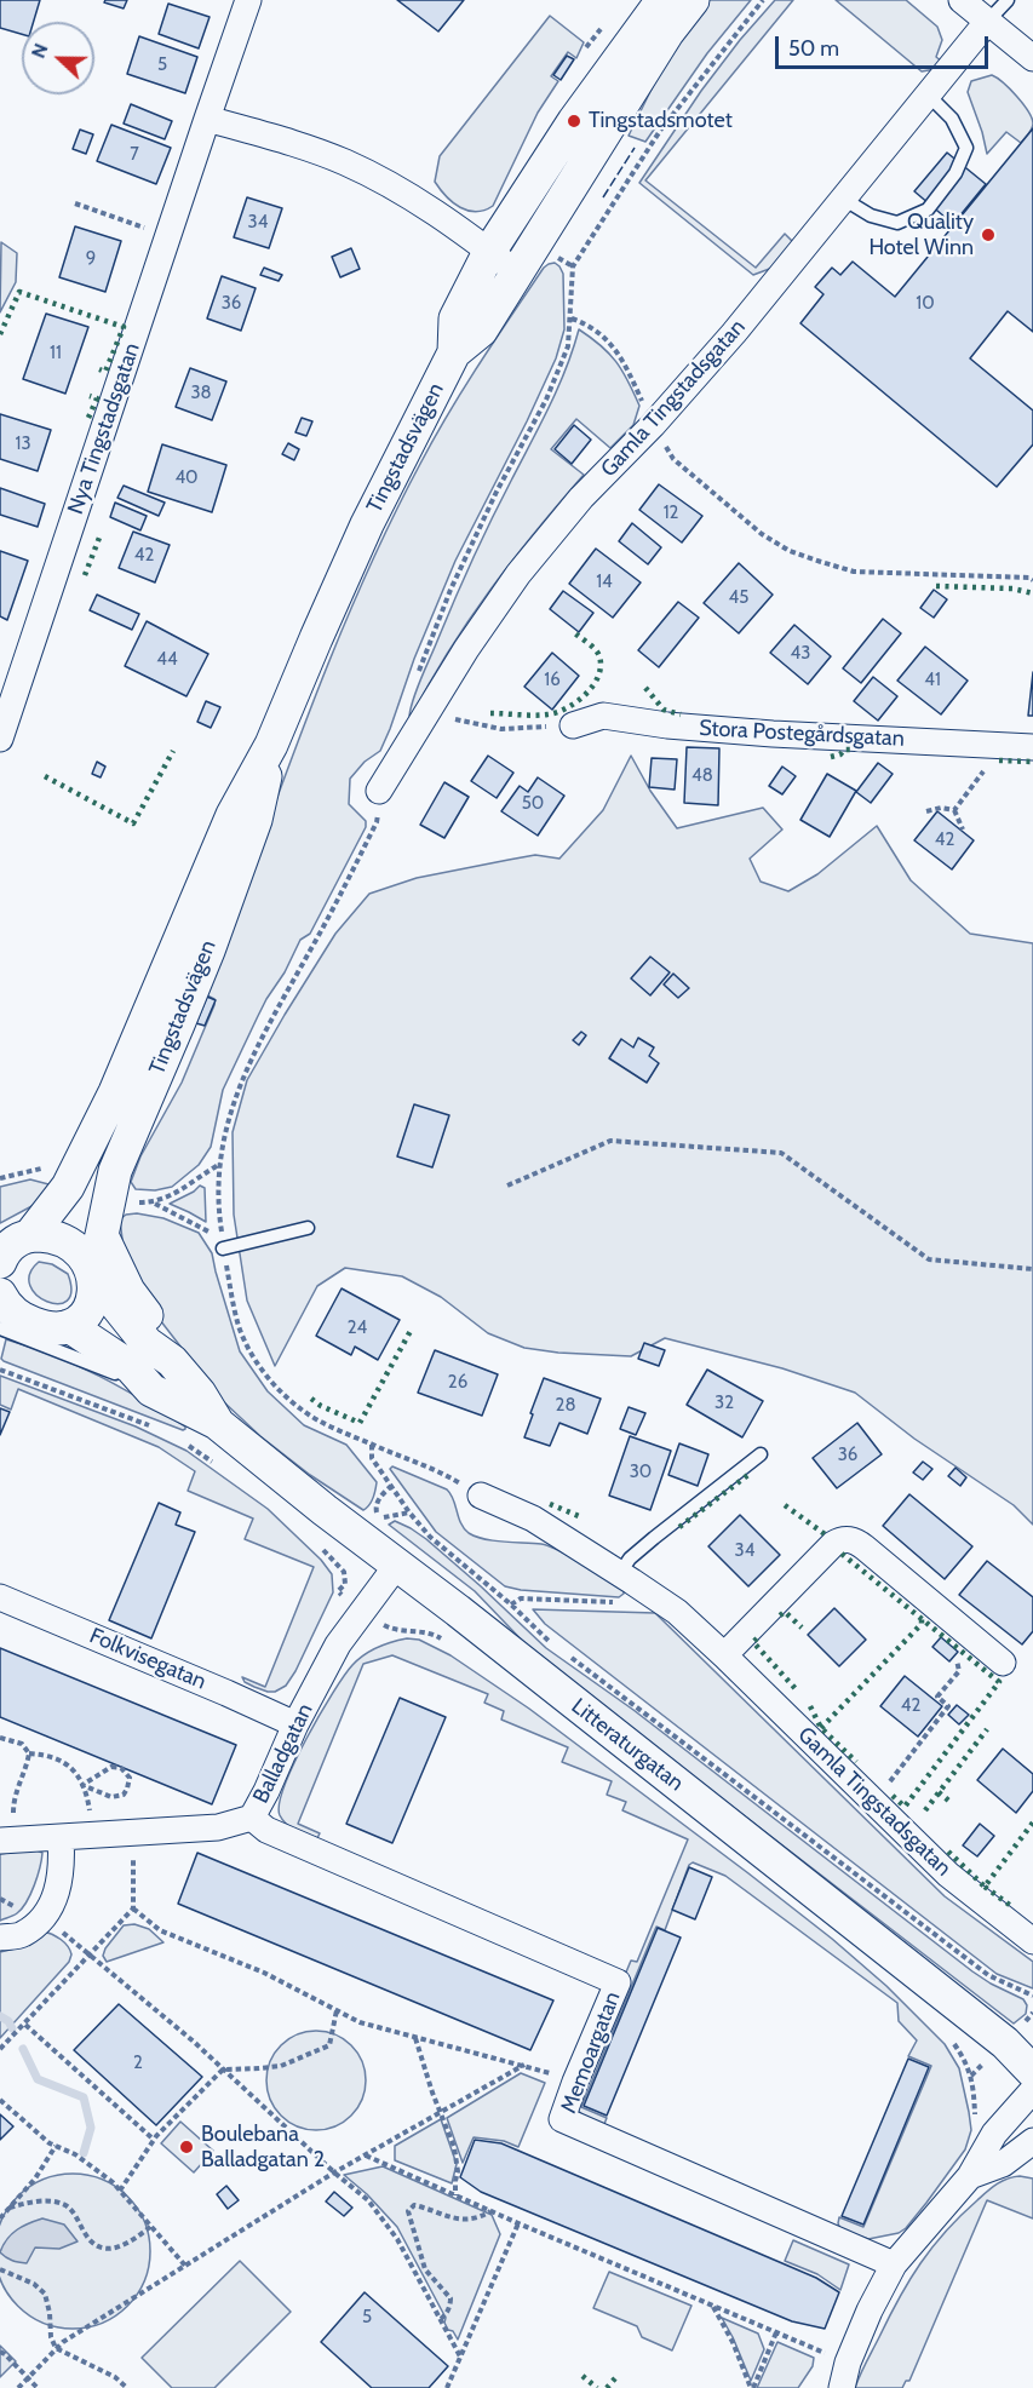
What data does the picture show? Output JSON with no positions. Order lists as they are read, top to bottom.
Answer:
{
  "streets": {
    "street": [
      "Gamla Tingstadsgatan",
      "Nya Tingstadsgatan",
      "Tingstadsvägen",
      "Stora Postegårdsgatan",
      "Folkvisegatan",
      "Litteraturgatan",
      "Balladgatan",
      "Memoargatan"
    ]
  },
  "crossings": [
    ["Tingstadsvägen", "Litteraturgatan"],
    ["Folkvisegatan", "Balladgatan"],
    ["Litteraturgatan", "Balladgatan"],
    ["Balladgatan", "Memoargatan"]
  ],
  "places": ["Tingstadsmotet", "Quality Hotel Winn", "Boulebana Balladgatan 2"],
  "house_numbers": [
    "5",
    "7",
    "34",
    "9",
    "36",
    "10",
    "11",
    "38",
    "13",
    "40",
    "12",
    "42",
    "14",
    "45",
    "43",
    "44",
    "16",
    "41",
    "48",
    "50",
    "42",
    "24",
    "26",
    "32",
    "28",
    "36",
    "30",
    "34",
    "42",
    "2",
    "5"
  ],
  "scale_bar": "50 m",
  "north": "left"
}
